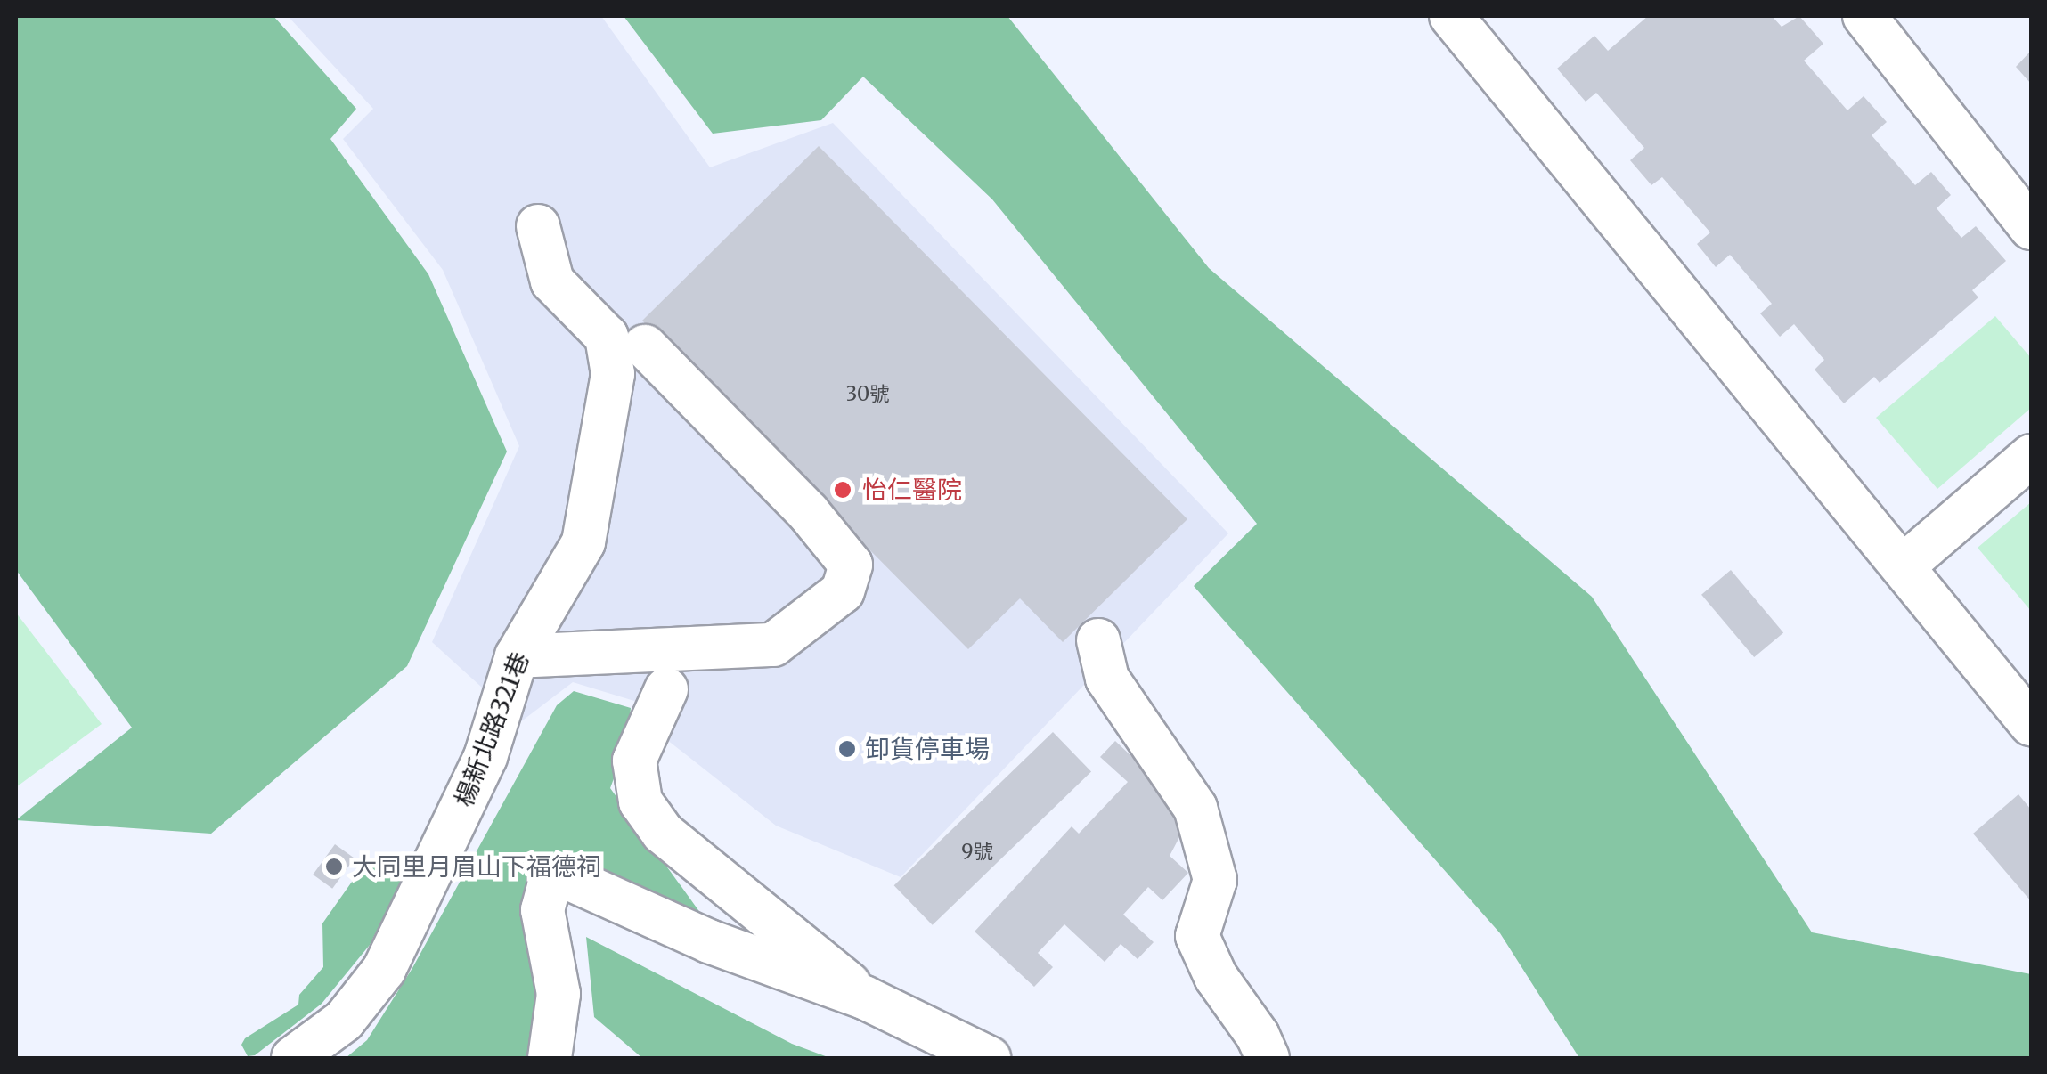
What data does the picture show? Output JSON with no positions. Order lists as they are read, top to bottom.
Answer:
{
  "streets": {
    "street": ["楊新北路321巷"]
  },
  "places": ["怡仁醫院", "卸貨停車場", "大同里月眉山下福德祠"],
  "house_numbers": ["30號", "9號"]
}
